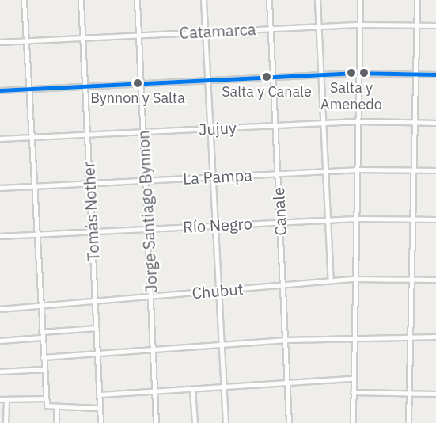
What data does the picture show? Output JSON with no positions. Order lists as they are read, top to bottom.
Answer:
{
  "streets": {
    "street": [
      "Catamarca",
      "Jujuy",
      "La Pampa",
      "Tomás Nother",
      "Jorge Santiago Bynnon",
      "Canale",
      "Río Negro",
      "Chubut"
    ]
  },
  "crossings": [
    ["Catamarca", "Tomás Nother"],
    ["Catamarca", "Jorge Santiago Bynnon"],
    ["Catamarca", "Canale"],
    ["Jujuy", "Tomás Nother"],
    ["Jujuy", "Jorge Santiago Bynnon"],
    ["Jujuy", "Canale"],
    ["La Pampa", "Tomás Nother"],
    ["La Pampa", "Jorge Santiago Bynnon"],
    ["La Pampa", "Canale"],
    ["Tomás Nother", "Río Negro"],
    ["Tomás Nother", "Chubut"],
    ["Jorge Santiago Bynnon", "Río Negro"],
    ["Jorge Santiago Bynnon", "Chubut"],
    ["Canale", "Río Negro"],
    ["Canale", "Chubut"]
  ],
  "places": ["Salta y Amenedo", "Salta y Canale", "Bynnon y Salta"]
}
